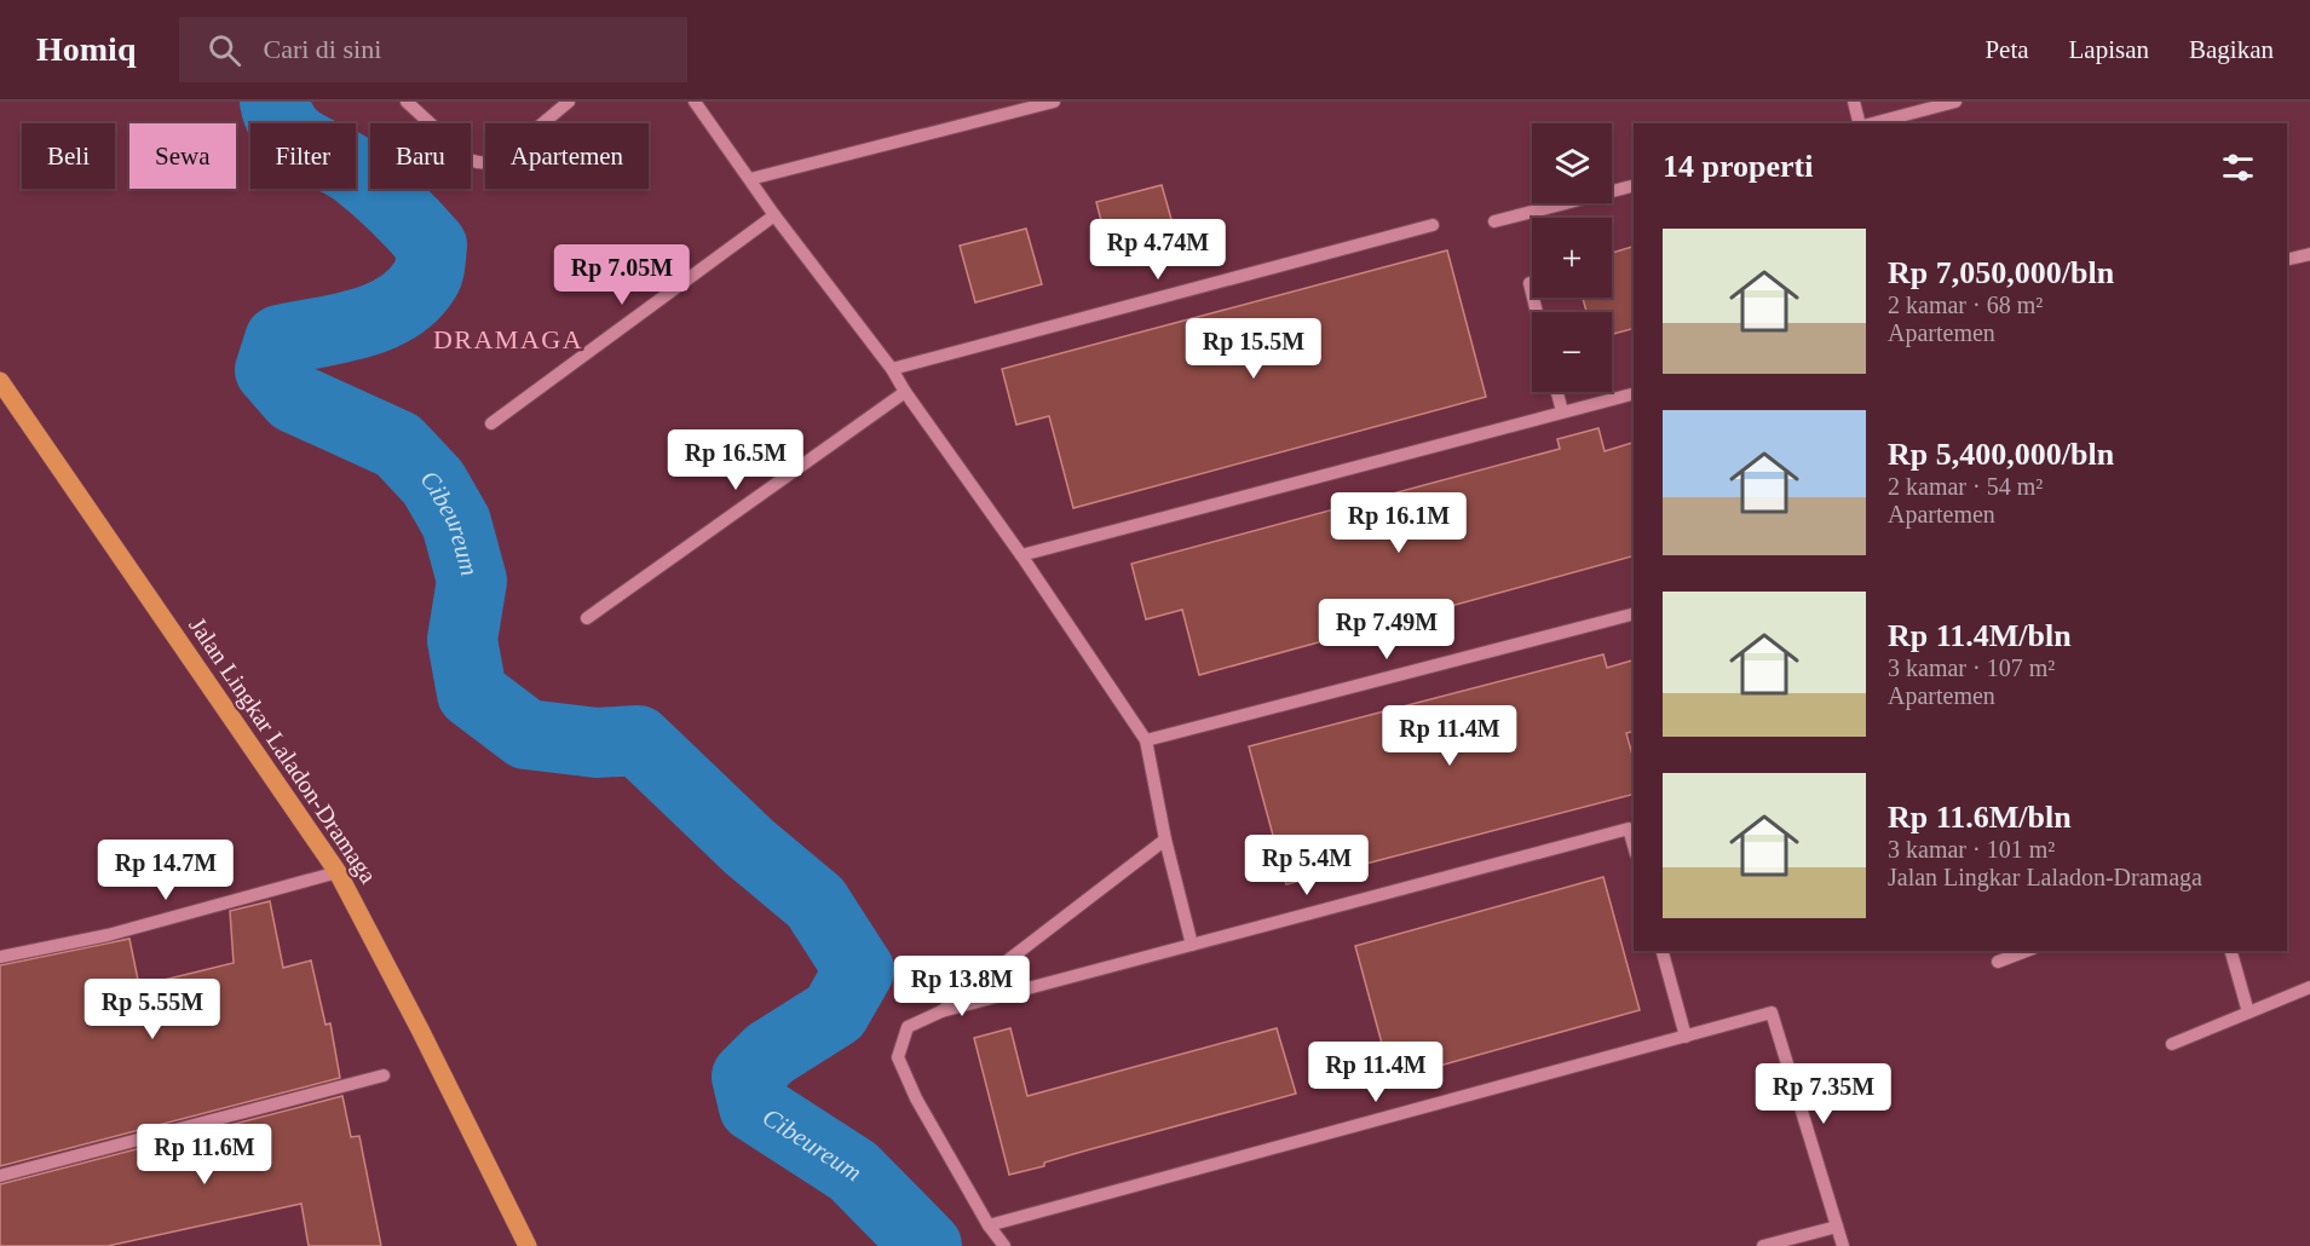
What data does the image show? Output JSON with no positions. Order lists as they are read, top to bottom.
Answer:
{
  "streets": {
    "main road": ["Jalan Lingkar Laladon-Dramaga"]
  },
  "districts": ["DRAMAGA"],
  "water": ["Cibeureum"],
  "page": {
    "header": "Homiq",
    "search": "Cari di sini",
    "nav": ["Peta", "Lapisan", "Bagikan"],
    "map_buttons": ["+", "−"],
    "chip": [
      "Beli",
      "Sewa",
      "Filter",
      "Baru",
      "Apartemen"
    ],
    "heading": "14 properti",
    "list": [
      {
        "name": "Rp 7,050,000/bln",
        "note": "2 kamar · 68 m² · Apartemen"
      },
      {
        "name": "Rp 5,400,000/bln",
        "note": "2 kamar · 54 m² · Apartemen"
      },
      {
        "name": "Rp 11.4M/bln",
        "note": "3 kamar · 107 m² · Apartemen"
      },
      {
        "name": "Rp 11.6M/bln",
        "note": "3 kamar · 101 m² · Jalan Lingkar Laladon-Dramaga"
      }
    ],
    "price": [
      "Rp 4.74M",
      "Rp 7.05M",
      "Rp 15.5M",
      "Rp 16.5M",
      "Rp 16.1M",
      "Rp 7.49M",
      "Rp 11.4M",
      "Rp 5.4M",
      "Rp 14.7M",
      "Rp 13.8M",
      "Rp 5.55M",
      "Rp 11.4M",
      "Rp 7.35M",
      "Rp 11.6M"
    ]
  }
}
